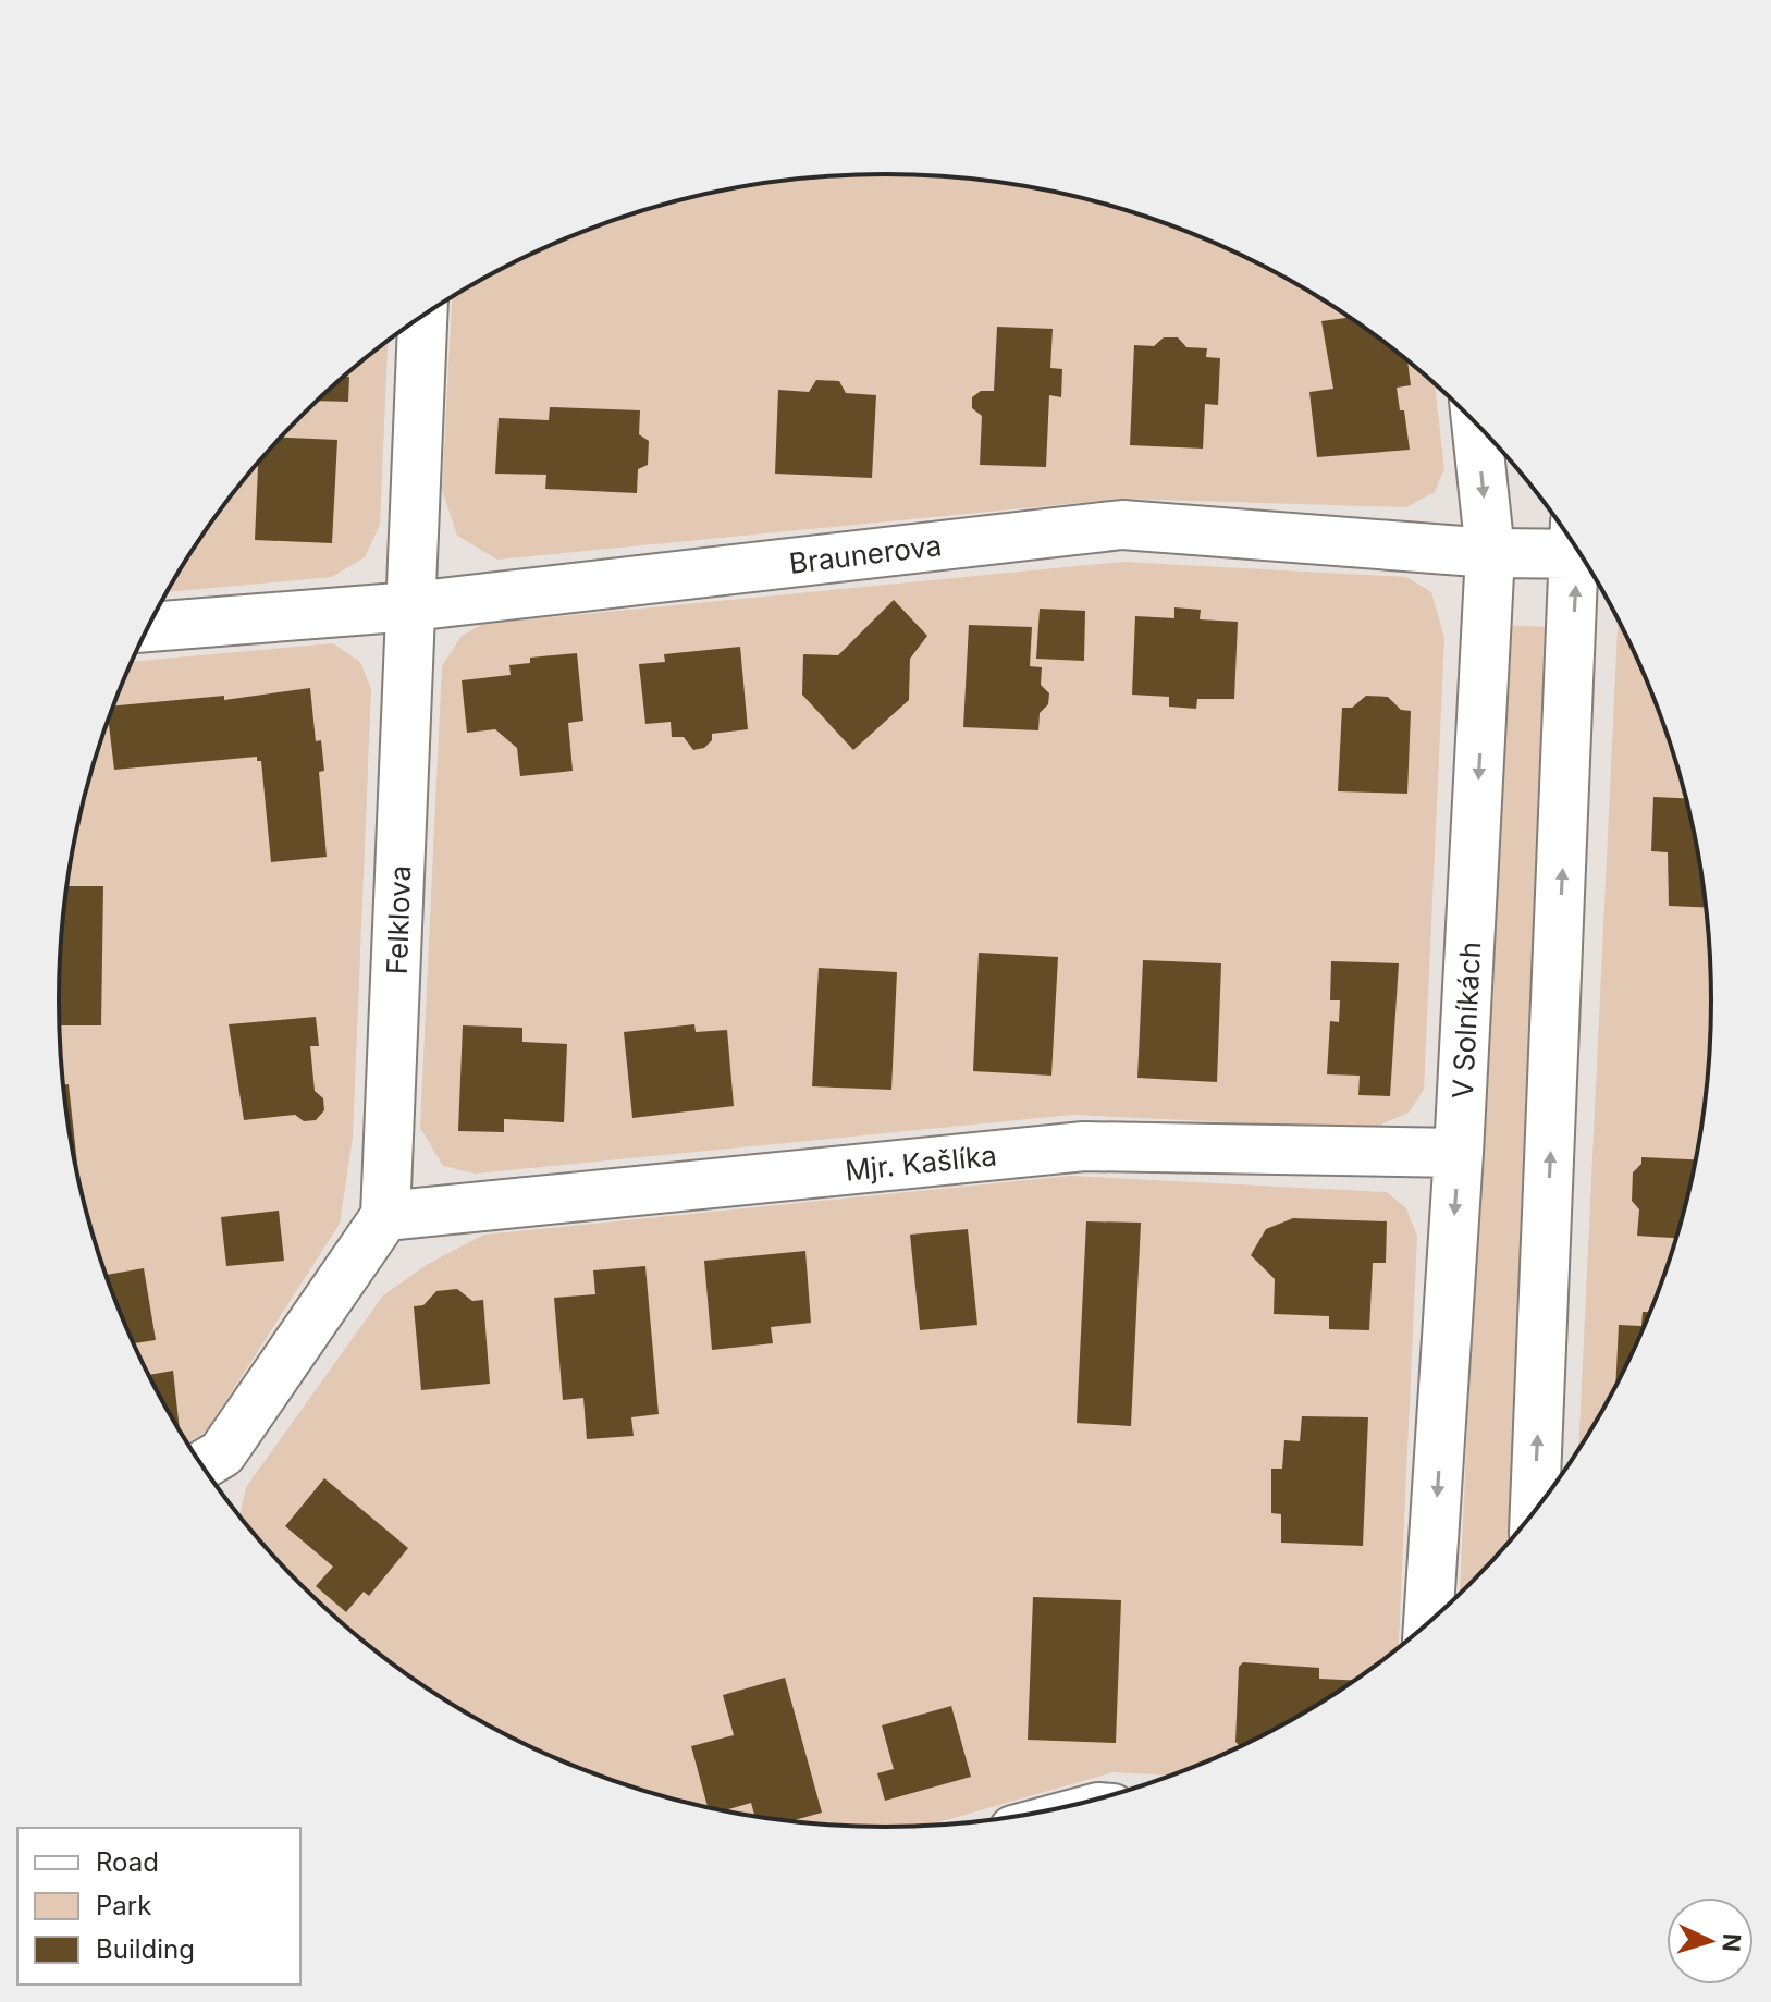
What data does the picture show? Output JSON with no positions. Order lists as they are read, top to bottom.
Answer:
{
  "streets": {
    "street": [
      "Braunerova",
      "Felklova",
      "V Solníkách",
      "Mjr. Kašlíka"
    ]
  },
  "crossings": [
    ["Braunerova", "Felklova"],
    ["Braunerova", "V Solníkách"],
    ["Felklova", "Mjr. Kašlíka"],
    ["V Solníkách", "Mjr. Kašlíka"]
  ],
  "legend": ["Road", "Park", "Building"],
  "north": "right"
}
